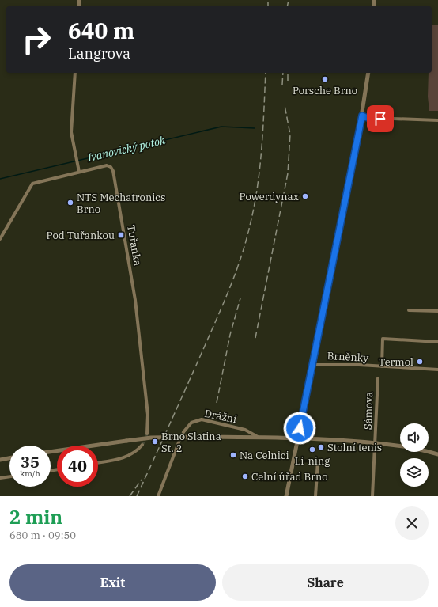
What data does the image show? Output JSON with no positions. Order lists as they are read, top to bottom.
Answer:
{
  "streets": {
    "street": [
      "Tuřanka",
      "Brněnky",
      "Sámova",
      "Drážní"
    ]
  },
  "water": ["Ivanovický potok"],
  "places": {
    "other": [
      "Porsche Brno",
      "Powerdynax",
      "NTS Mechatronics Brno",
      "Termol",
      "Brno Slatina St. 2",
      "Stolní tenis",
      "Li-ning",
      "Na Celnici",
      "Celní úřad Brno"
    ],
    "transit": ["Pod Tuřankou"]
  },
  "page": {
    "turn": ["640 m", "Langrova"],
    "speed": "35 km/h",
    "limit": "40",
    "heading": ["2 min", "680 m · 09:50"],
    "buttons": ["Exit", "Share"]
  }
}
